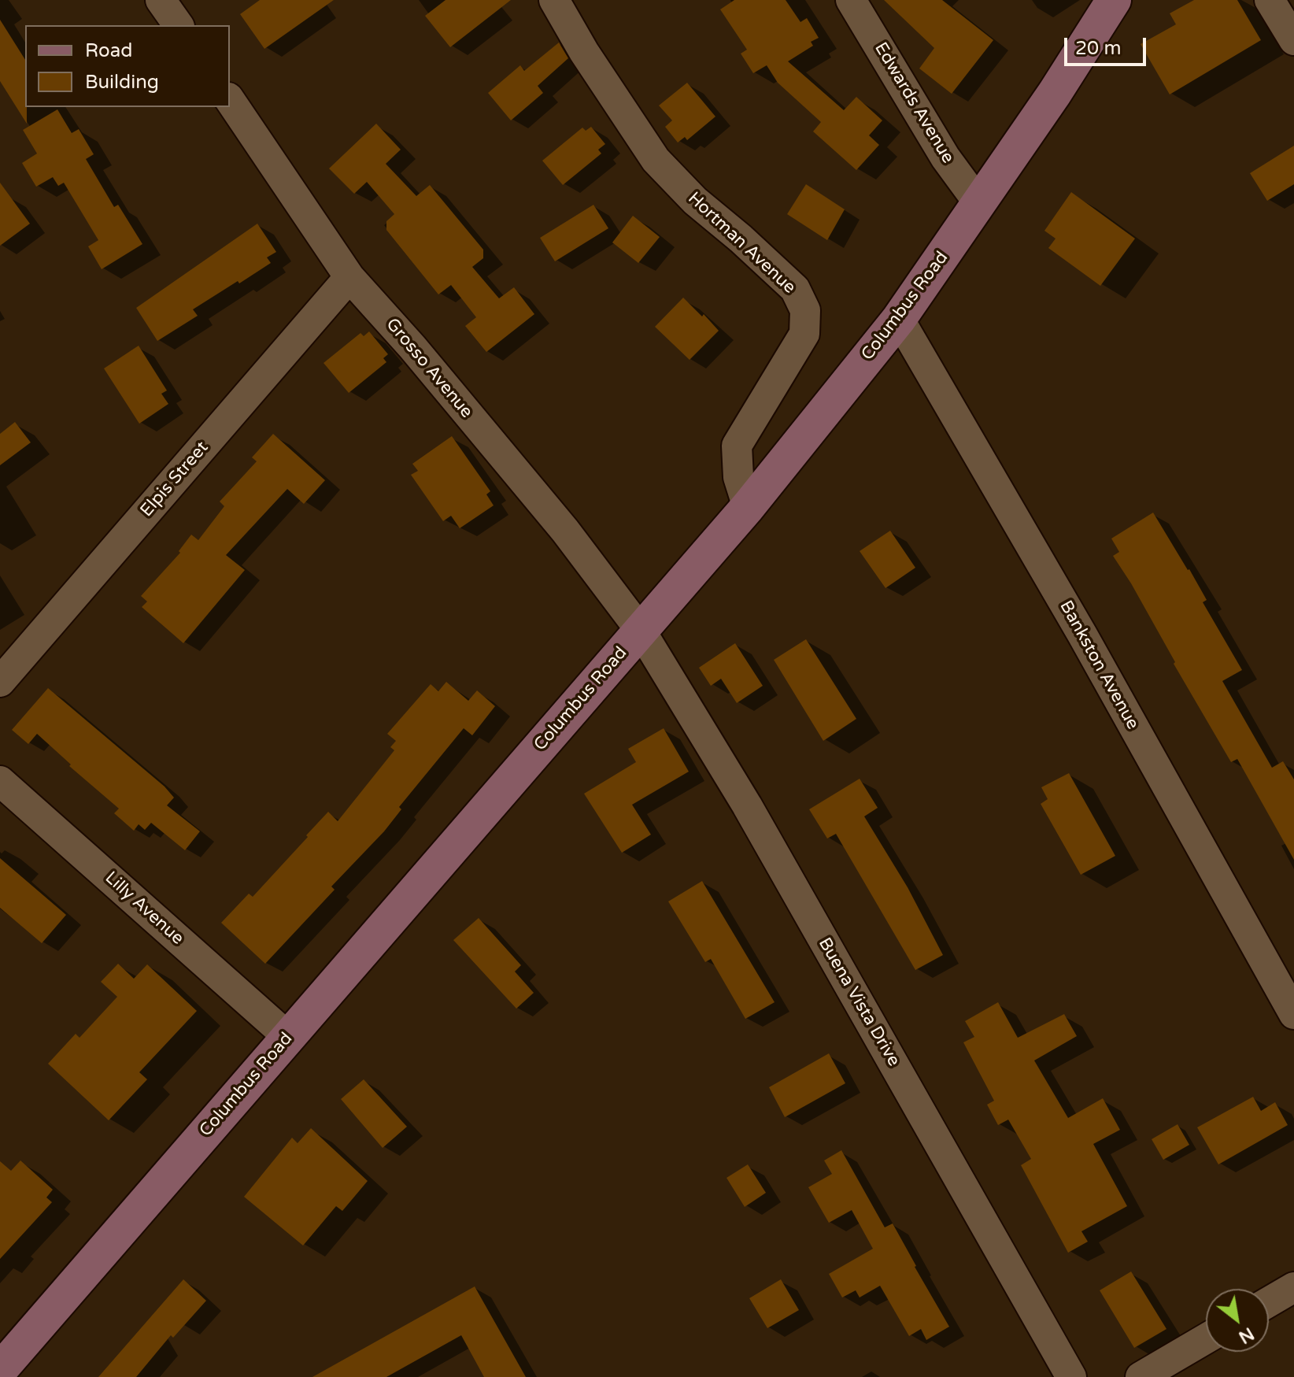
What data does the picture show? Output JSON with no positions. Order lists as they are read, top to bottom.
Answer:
{
  "streets": {
    "street": [
      "Edwards Avenue",
      "Hortman Avenue",
      "Columbus Road",
      "Grosso Avenue",
      "Elpis Street",
      "Bankston Avenue",
      "Lilly Avenue",
      "Buena Vista Drive"
    ]
  },
  "crossings": [
    ["Edwards Avenue", "Columbus Road"],
    ["Hortman Avenue", "Columbus Road"],
    ["Columbus Road", "Grosso Avenue"],
    ["Columbus Road", "Bankston Avenue"],
    ["Columbus Road", "Lilly Avenue"],
    ["Columbus Road", "Buena Vista Drive"],
    ["Grosso Avenue", "Elpis Street"],
    ["Grosso Avenue", "Buena Vista Drive"]
  ],
  "legend": ["Road", "Building"],
  "scale_bar": "20 m",
  "north": "bottom right"
}
